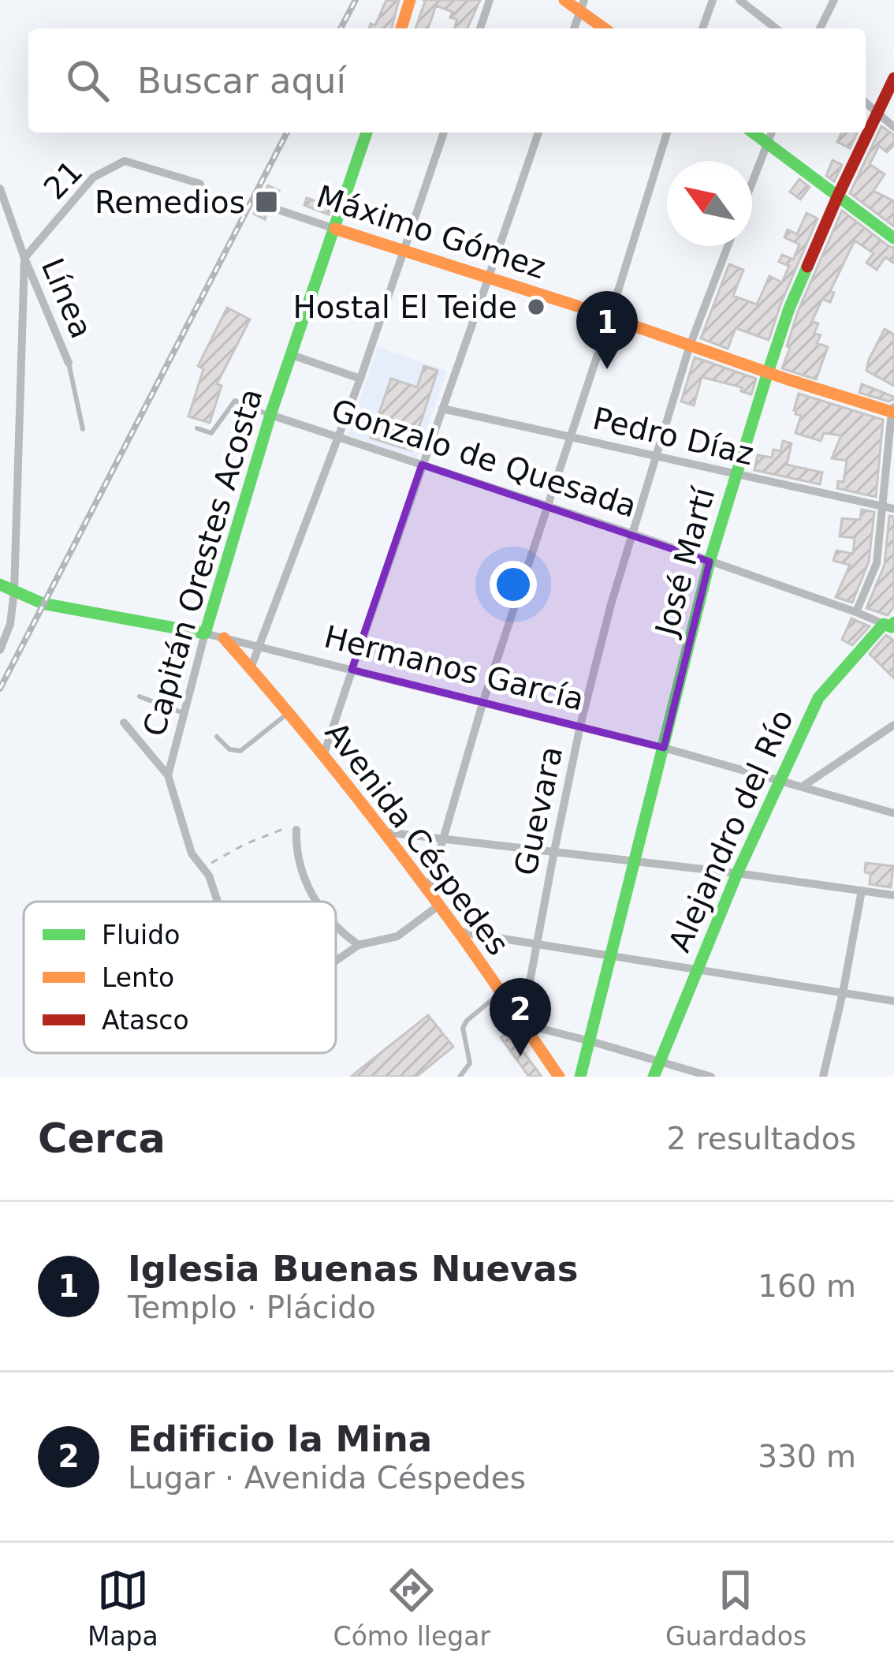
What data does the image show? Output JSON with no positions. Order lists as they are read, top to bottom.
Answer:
{
  "streets": {
    "street": [
      "21",
      "Máximo Gómez",
      "Línea",
      "Pedro Díaz",
      "Gonzalo de Quesada",
      "José Martí",
      "Capitán Orestes Acosta",
      "Hermanos García",
      "Guevara",
      "Alejandro del Río",
      "Avenida Céspedes"
    ]
  },
  "crossings": [
    ["21", "Línea"],
    ["Máximo Gómez", "José Martí"],
    ["Máximo Gómez", "Capitán Orestes Acosta"],
    ["Máximo Gómez", "Guevara"],
    ["Pedro Díaz", "José Martí"],
    ["Pedro Díaz", "Guevara"],
    ["Gonzalo de Quesada", "José Martí"],
    ["Gonzalo de Quesada", "Capitán Orestes Acosta"],
    ["Gonzalo de Quesada", "Guevara"],
    ["Gonzalo de Quesada", "Alejandro del Río"],
    ["José Martí", "Hermanos García"],
    ["Capitán Orestes Acosta", "Hermanos García"],
    ["Hermanos García", "Guevara"],
    ["Hermanos García", "Alejandro del Río"],
    ["Hermanos García", "Avenida Céspedes"],
    ["Guevara", "Avenida Céspedes"]
  ],
  "places": {
    "transit": ["Remedios"],
    "other": ["Hostal El Teide"]
  },
  "legend": ["Fluido", "Lento", "Atasco"],
  "north": "top left",
  "page": {
    "search": "Buscar aquí",
    "pins": ["1", "2"],
    "heading": ["Cerca", "2 resultados"],
    "list": [
      {
        "mark": "1",
        "name": "Iglesia Buenas Nuevas",
        "note": "Templo · Plácido",
        "value": "160 m"
      },
      {
        "mark": "2",
        "name": "Edificio la Mina",
        "note": "Lugar · Avenida Céspedes",
        "value": "330 m"
      }
    ],
    "nav": ["Mapa", "Cómo llegar", "Guardados"]
  }
}
